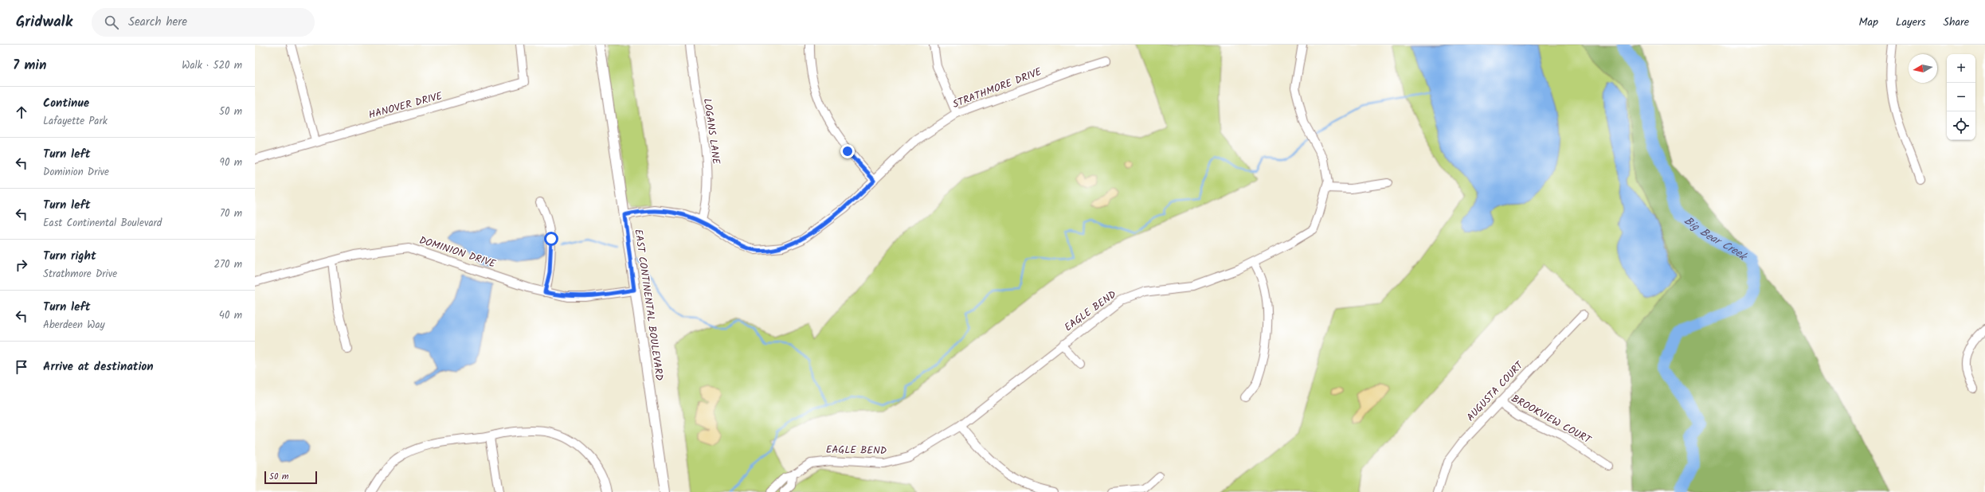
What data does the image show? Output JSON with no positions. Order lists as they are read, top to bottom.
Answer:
{
  "streets": {
    "main road": ["EAST CONTINENTAL BOULEVARD"],
    "street": [
      "STRATHMORE DRIVE",
      "HANOVER DRIVE",
      "LOGANS LANE",
      "DOMINION DRIVE",
      "EAGLE BEND",
      "AUGUSTA COURT",
      "BROOKVIEW COURT"
    ]
  },
  "crossings": [
    ["STRATHMORE DRIVE", "LOGANS LANE"],
    ["STRATHMORE DRIVE", "EAST CONTINENTAL BOULEVARD"],
    ["DOMINION DRIVE", "EAST CONTINENTAL BOULEVARD"],
    ["AUGUSTA COURT", "BROOKVIEW COURT"]
  ],
  "water": ["Big Bear Creek"],
  "scale_bar": "50 m",
  "north": "left",
  "page": {
    "header": "Gridwalk",
    "search": "Search here",
    "nav": ["Map", "Layers", "Share"],
    "heading": ["7 min", "Walk · 520 m"],
    "map_buttons": ["+", "−"],
    "list": [
      ["Continue", "Lafayette Park", "50 m"],
      ["Turn left", "Dominion Drive", "90 m"],
      ["Turn left", "East Continental Boulevard", "70 m"],
      ["Turn right", "Strathmore Drive", "270 m"],
      ["Turn left", "Aberdeen Way", "40 m"],
      "Arrive at destination"
    ],
    "scale": "50 m"
  }
}
